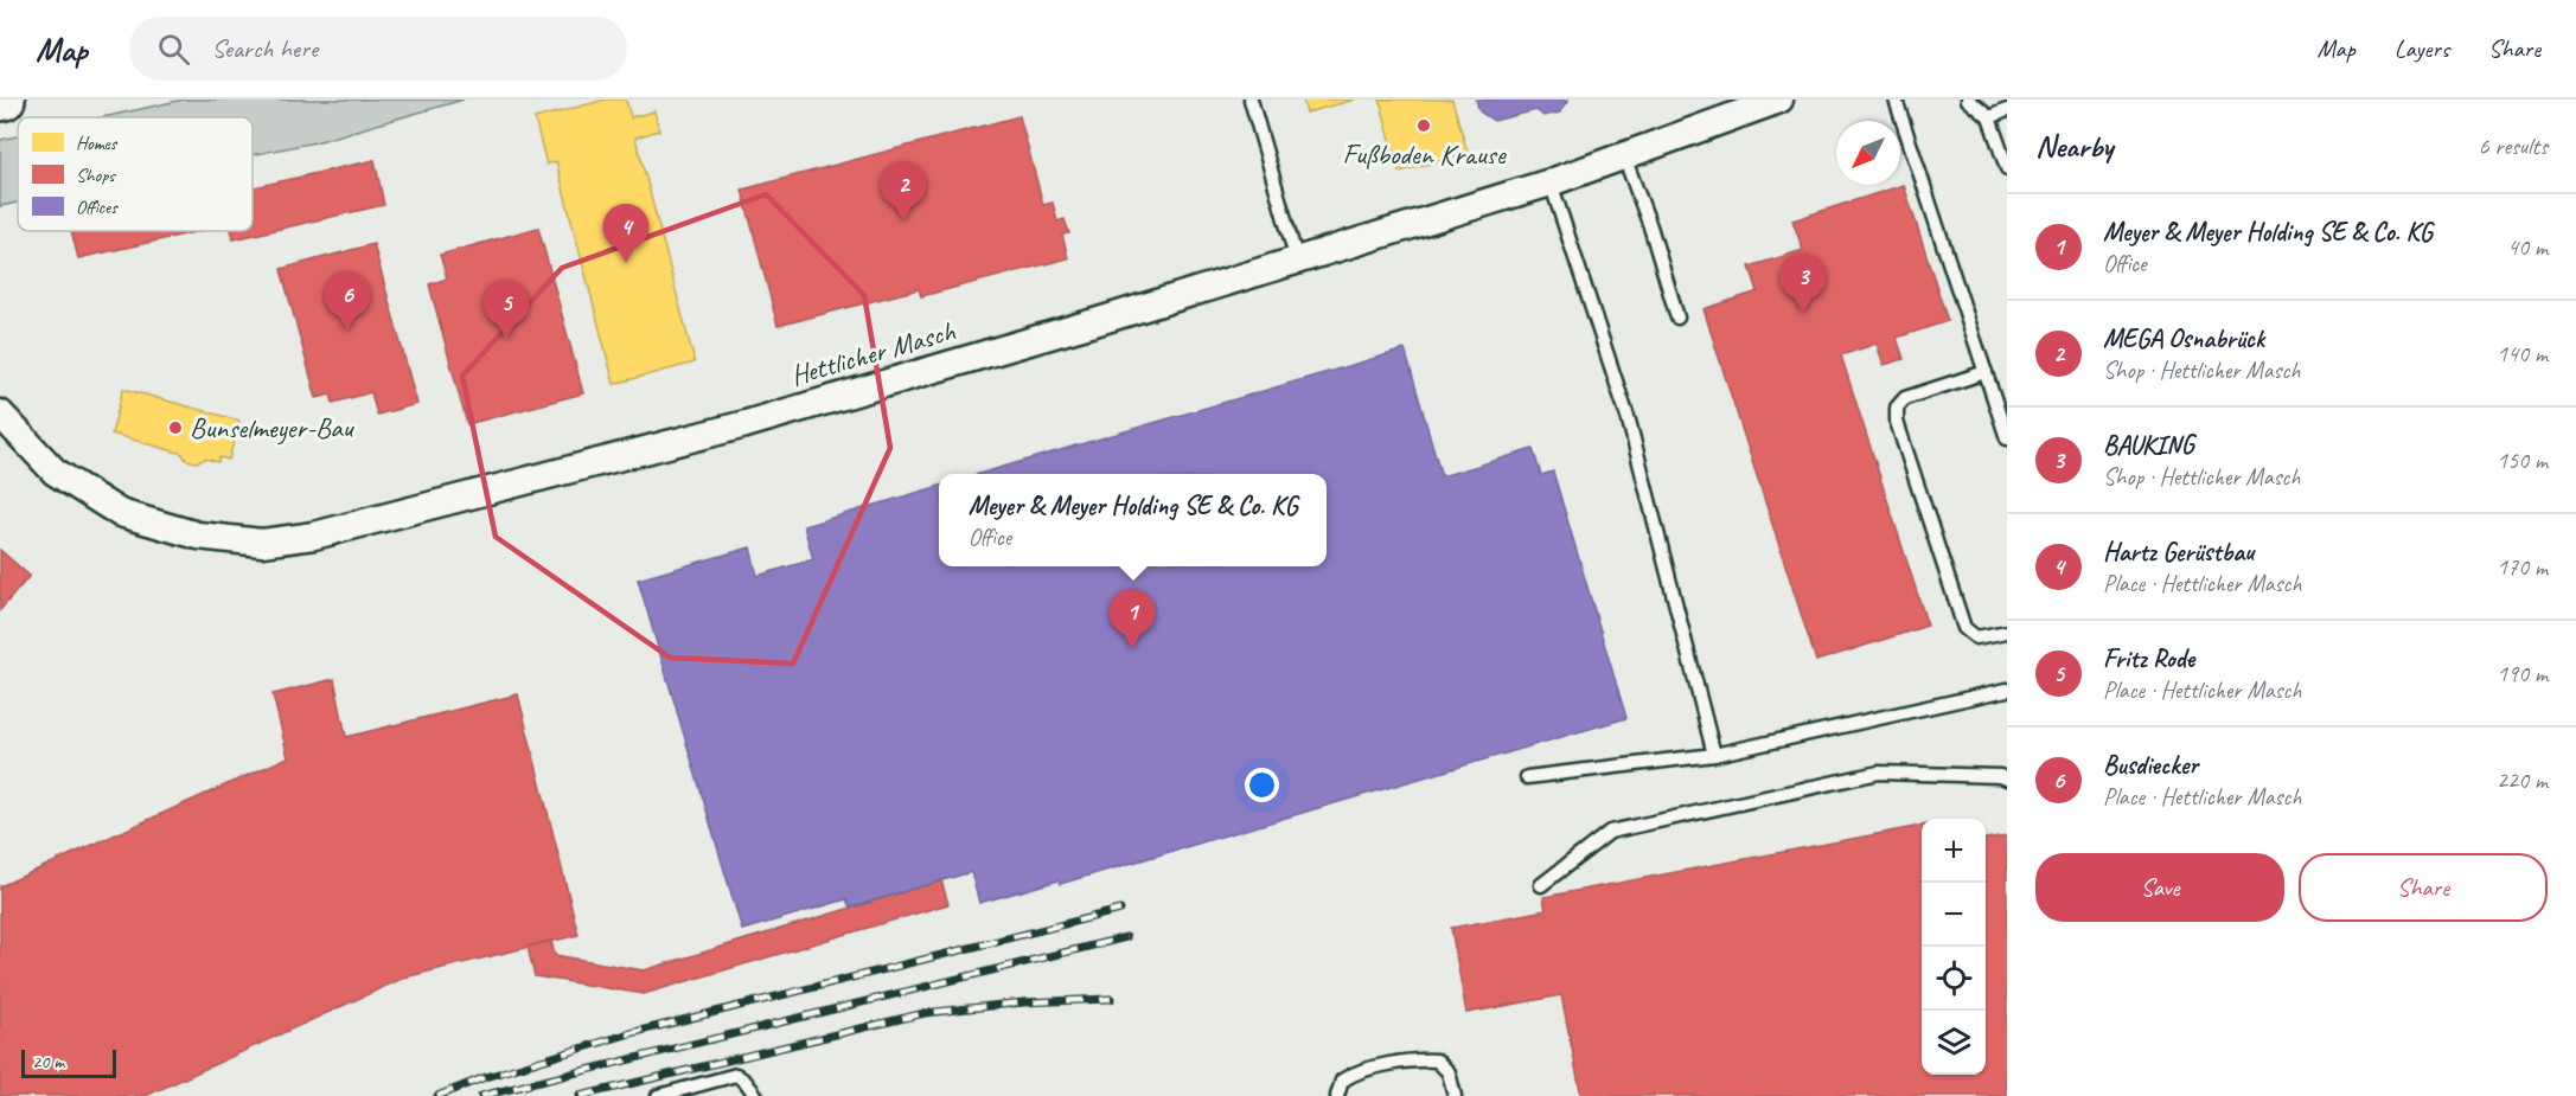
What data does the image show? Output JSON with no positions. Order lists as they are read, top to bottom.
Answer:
{
  "streets": {
    "street": ["Hettlicher Masch"]
  },
  "places": ["Fußboden Krause", "Bunselmeyer-Bau"],
  "legend": ["Homes", "Shops", "Offices"],
  "scale_bar": "20 m",
  "north": "bottom left",
  "page": {
    "header": "Map",
    "search": "Search here",
    "nav": ["Map", "Layers", "Share"],
    "heading": ["Nearby", "6 results"],
    "pins": [
      "2",
      "4",
      "3",
      "6",
      "5",
      "1"
    ],
    "list": [
      {
        "mark": "1",
        "name": "Meyer & Meyer Holding SE & Co. KG",
        "note": "Office",
        "value": "40 m"
      },
      {
        "mark": "2",
        "name": "MEGA Osnabrück",
        "note": "Shop · Hettlicher Masch",
        "value": "140 m"
      },
      {
        "mark": "3",
        "name": "BAUKING",
        "note": "Shop · Hettlicher Masch",
        "value": "150 m"
      },
      {
        "mark": "4",
        "name": "Hartz Gerüstbau",
        "note": "Place · Hettlicher Masch",
        "value": "170 m"
      },
      {
        "mark": "5",
        "name": "Fritz Rode",
        "note": "Place · Hettlicher Masch",
        "value": "190 m"
      },
      {
        "mark": "6",
        "name": "Busdiecker",
        "note": "Place · Hettlicher Masch",
        "value": "220 m"
      }
    ],
    "popup": ["Meyer & Meyer Holding SE & Co. KG", "Office"],
    "map_buttons": ["+", "−"],
    "buttons": ["Save", "Share"],
    "scale": "20 m"
  }
}
